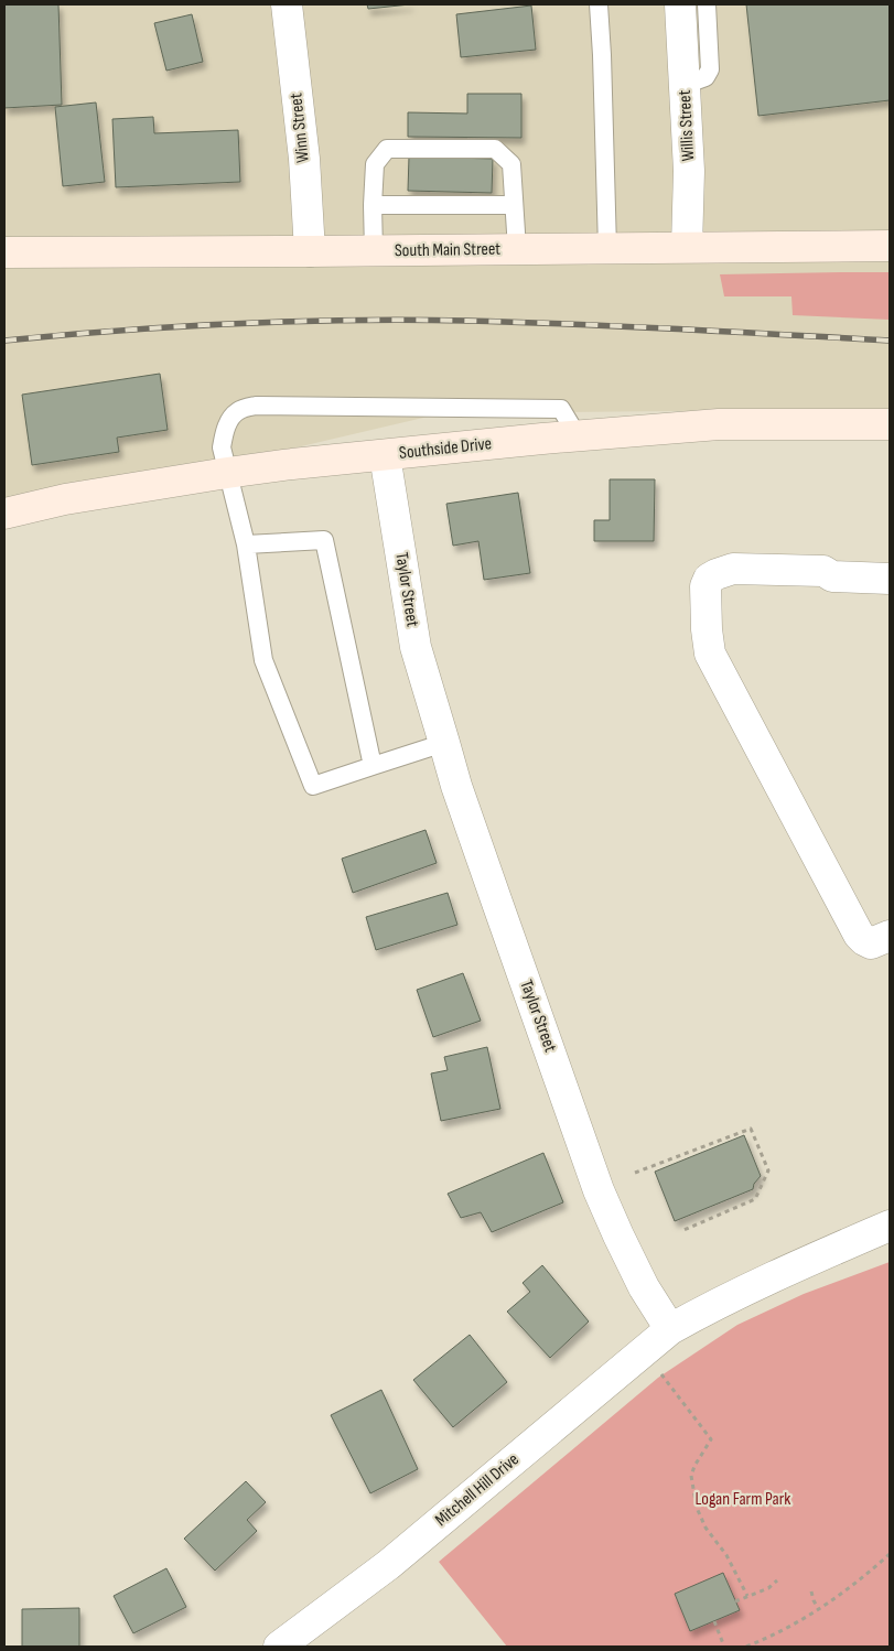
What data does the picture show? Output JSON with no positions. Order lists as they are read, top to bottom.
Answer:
{
  "streets": {
    "main road": ["South Main Street", "Southside Drive"],
    "street": [
      "Willis Street",
      "Winn Street",
      "Taylor Street",
      "Mitchell Hill Drive"
    ]
  },
  "crossings": [
    ["Willis Street", "South Main Street"],
    ["Winn Street", "South Main Street"],
    ["Southside Drive", "Taylor Street"],
    ["Taylor Street", "Mitchell Hill Drive"]
  ],
  "parks": ["Logan Farm Park"]
}
